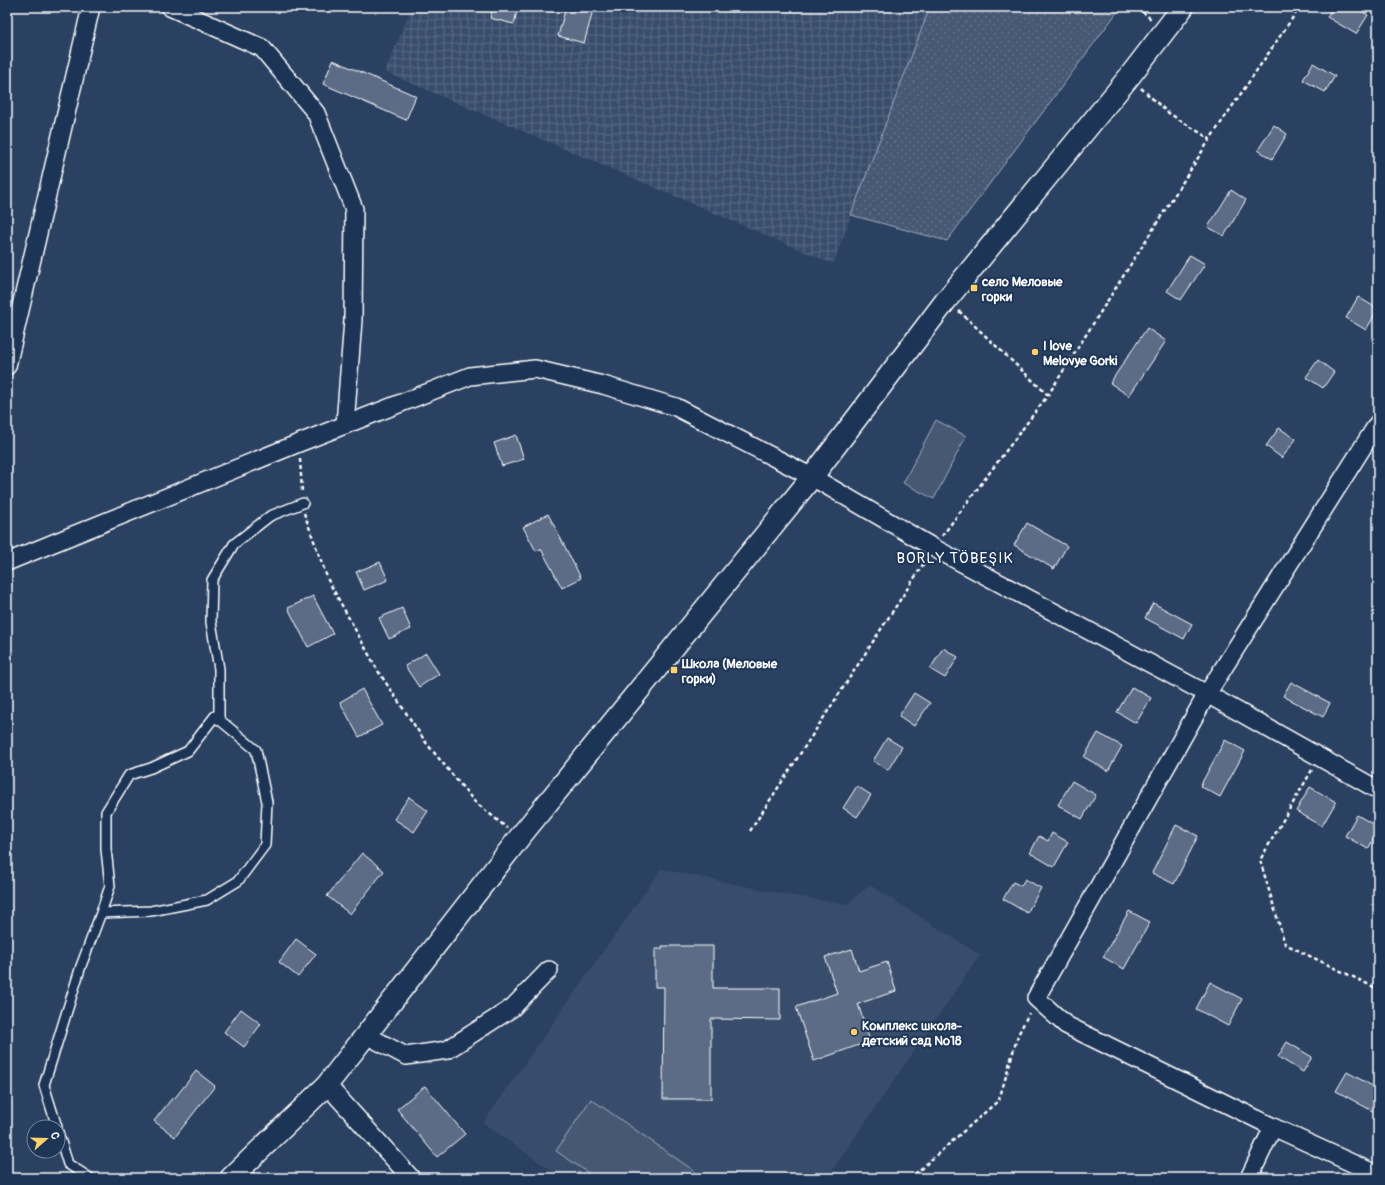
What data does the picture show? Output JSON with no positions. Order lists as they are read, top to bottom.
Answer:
{
  "districts": ["BORLY TÖBEŞIK"],
  "places": {
    "transit": ["село Меловые горки", "Школа (Меловые горки)"],
    "other": ["I love Melovye Gorki", "Комплекс школа- детский сад №18"]
  },
  "north": "right"
}
